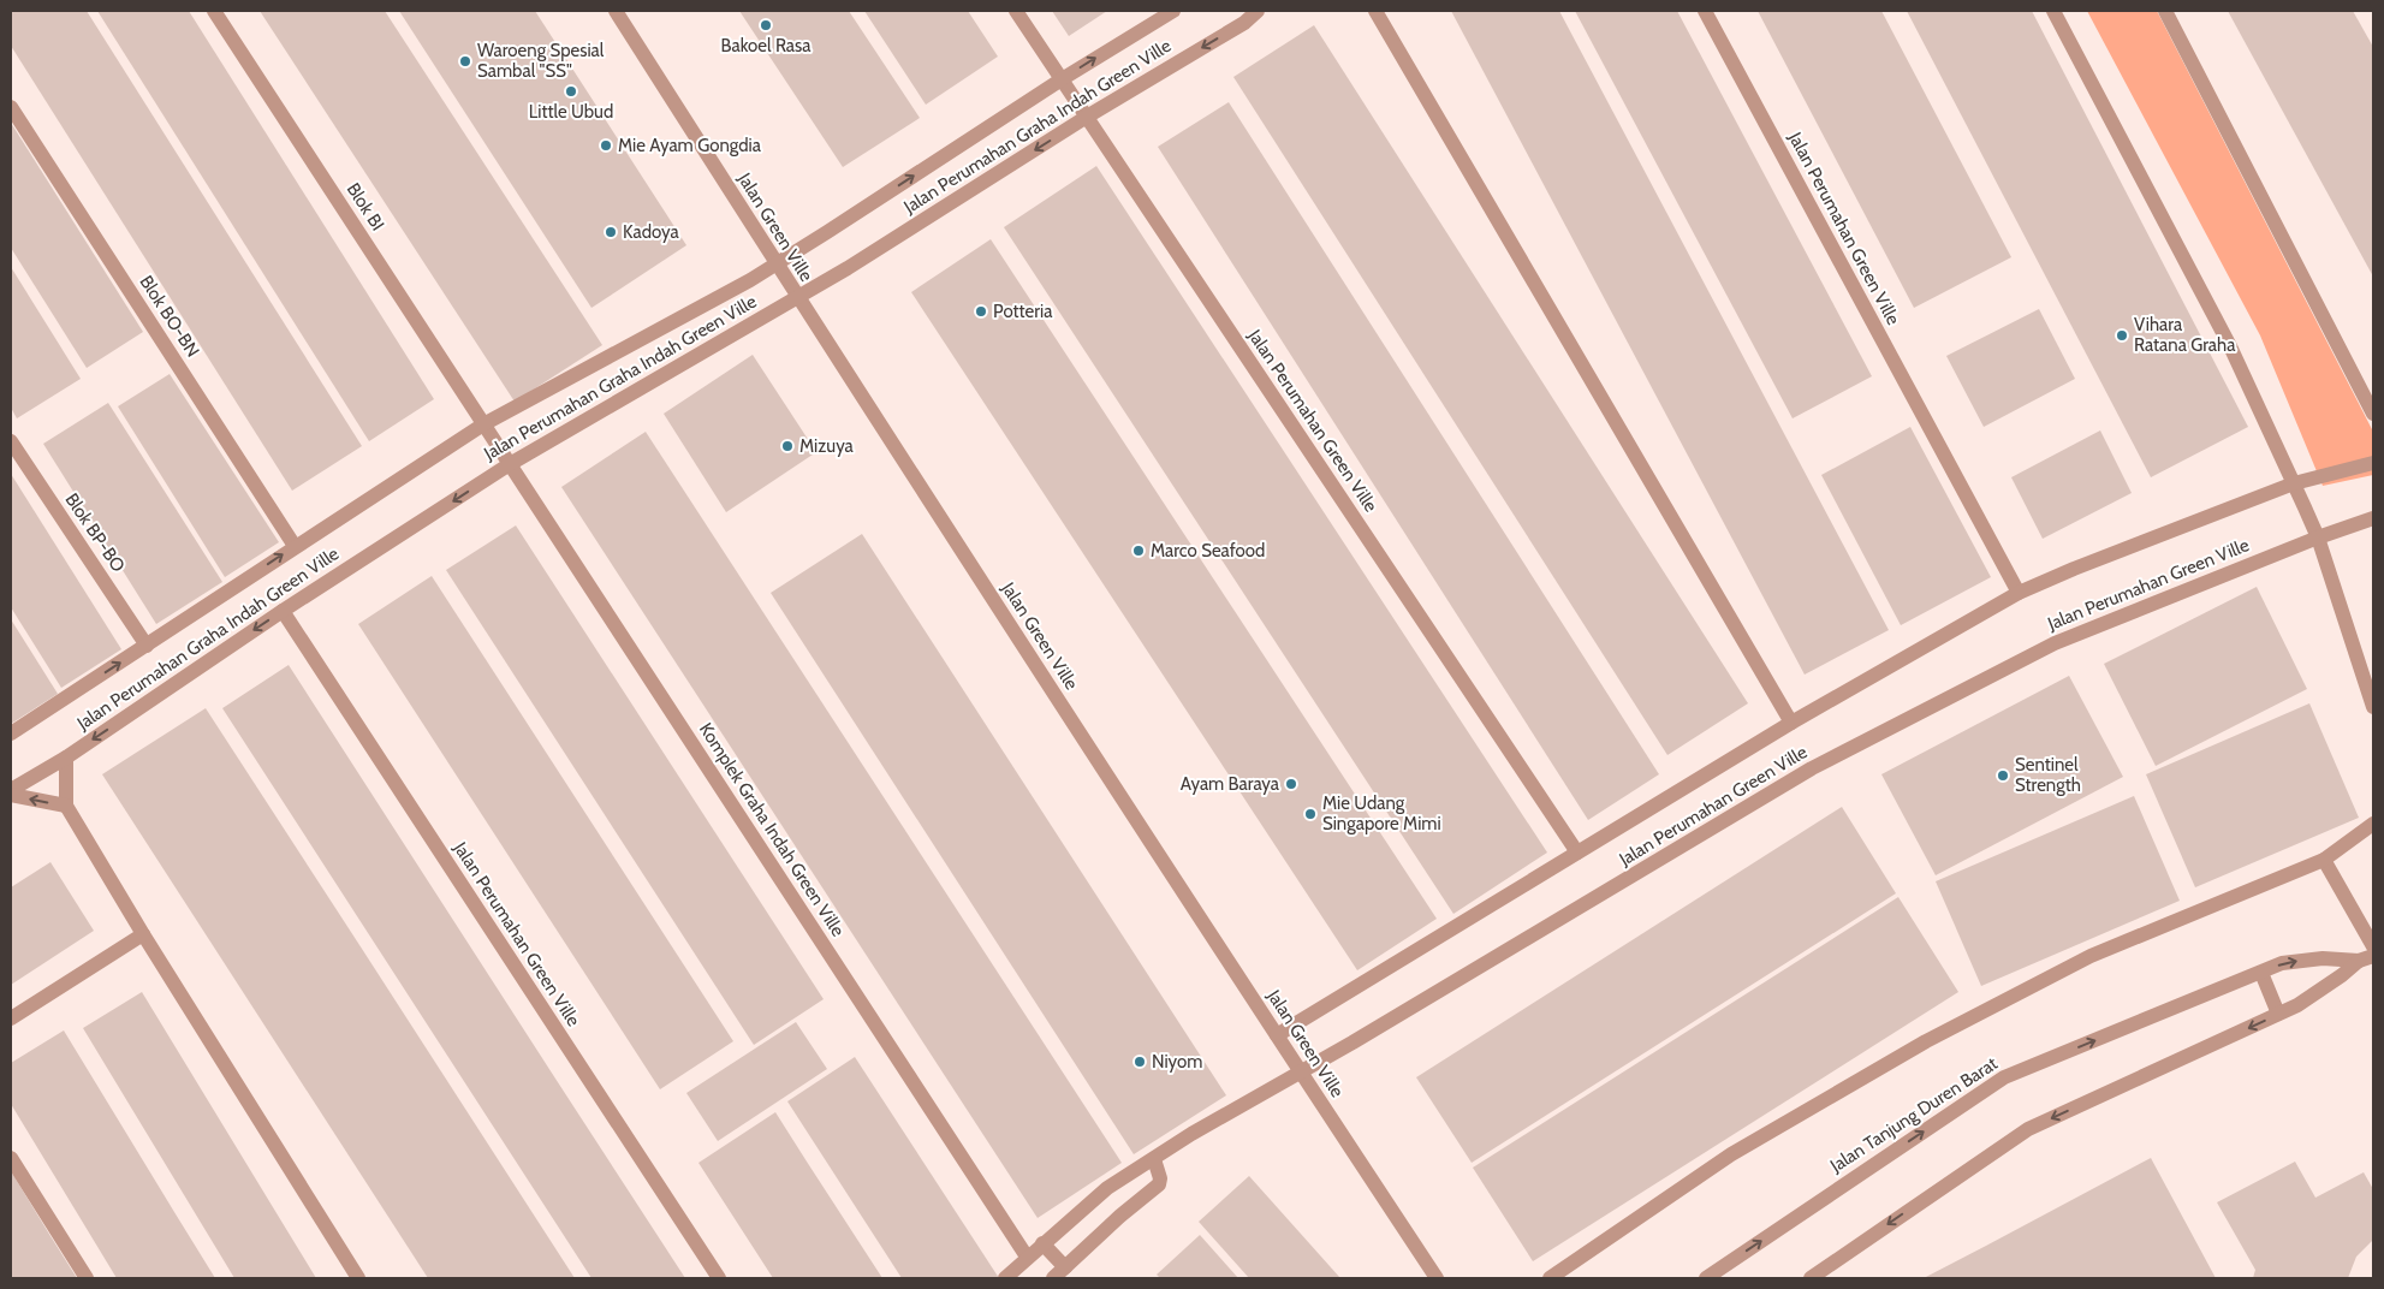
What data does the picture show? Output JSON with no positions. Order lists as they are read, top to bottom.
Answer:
{
  "streets": {
    "street": [
      "Jalan Perumahan Graha Indah Green Ville",
      "Blok BI",
      "Jalan Green Ville",
      "Jalan Perumahan Green Ville",
      "Blok BO-BN",
      "Blok BP-BO",
      "Komplek Graha Indah Green Ville",
      "Jalan Tanjung Duren Barat"
    ]
  },
  "crossings": [
    ["Jalan Perumahan Graha Indah Green Ville", "Blok BI"],
    ["Jalan Perumahan Graha Indah Green Ville", "Jalan Green Ville"],
    ["Jalan Perumahan Graha Indah Green Ville", "Jalan Perumahan Green Ville"],
    ["Jalan Perumahan Graha Indah Green Ville", "Blok BO-BN"],
    ["Jalan Perumahan Graha Indah Green Ville", "Blok BP-BO"],
    ["Jalan Perumahan Graha Indah Green Ville", "Komplek Graha Indah Green Ville"],
    ["Blok BI", "Komplek Graha Indah Green Ville"],
    ["Jalan Green Ville", "Jalan Perumahan Green Ville"],
    ["Jalan Perumahan Green Ville", "Komplek Graha Indah Green Ville"]
  ],
  "places": [
    "Bakoel Rasa",
    "Waroeng Spesial Sambal \"SS\"",
    "Little Ubud",
    "Mie Ayam Gongdia",
    "Kadoya",
    "Potteria",
    "Vihara Ratana Graha",
    "Mizuya",
    "Marco Seafood",
    "Sentinel Strength",
    "Ayam Baraya",
    "Mie Udang Singapore Mimi",
    "Niyom"
  ]
}
